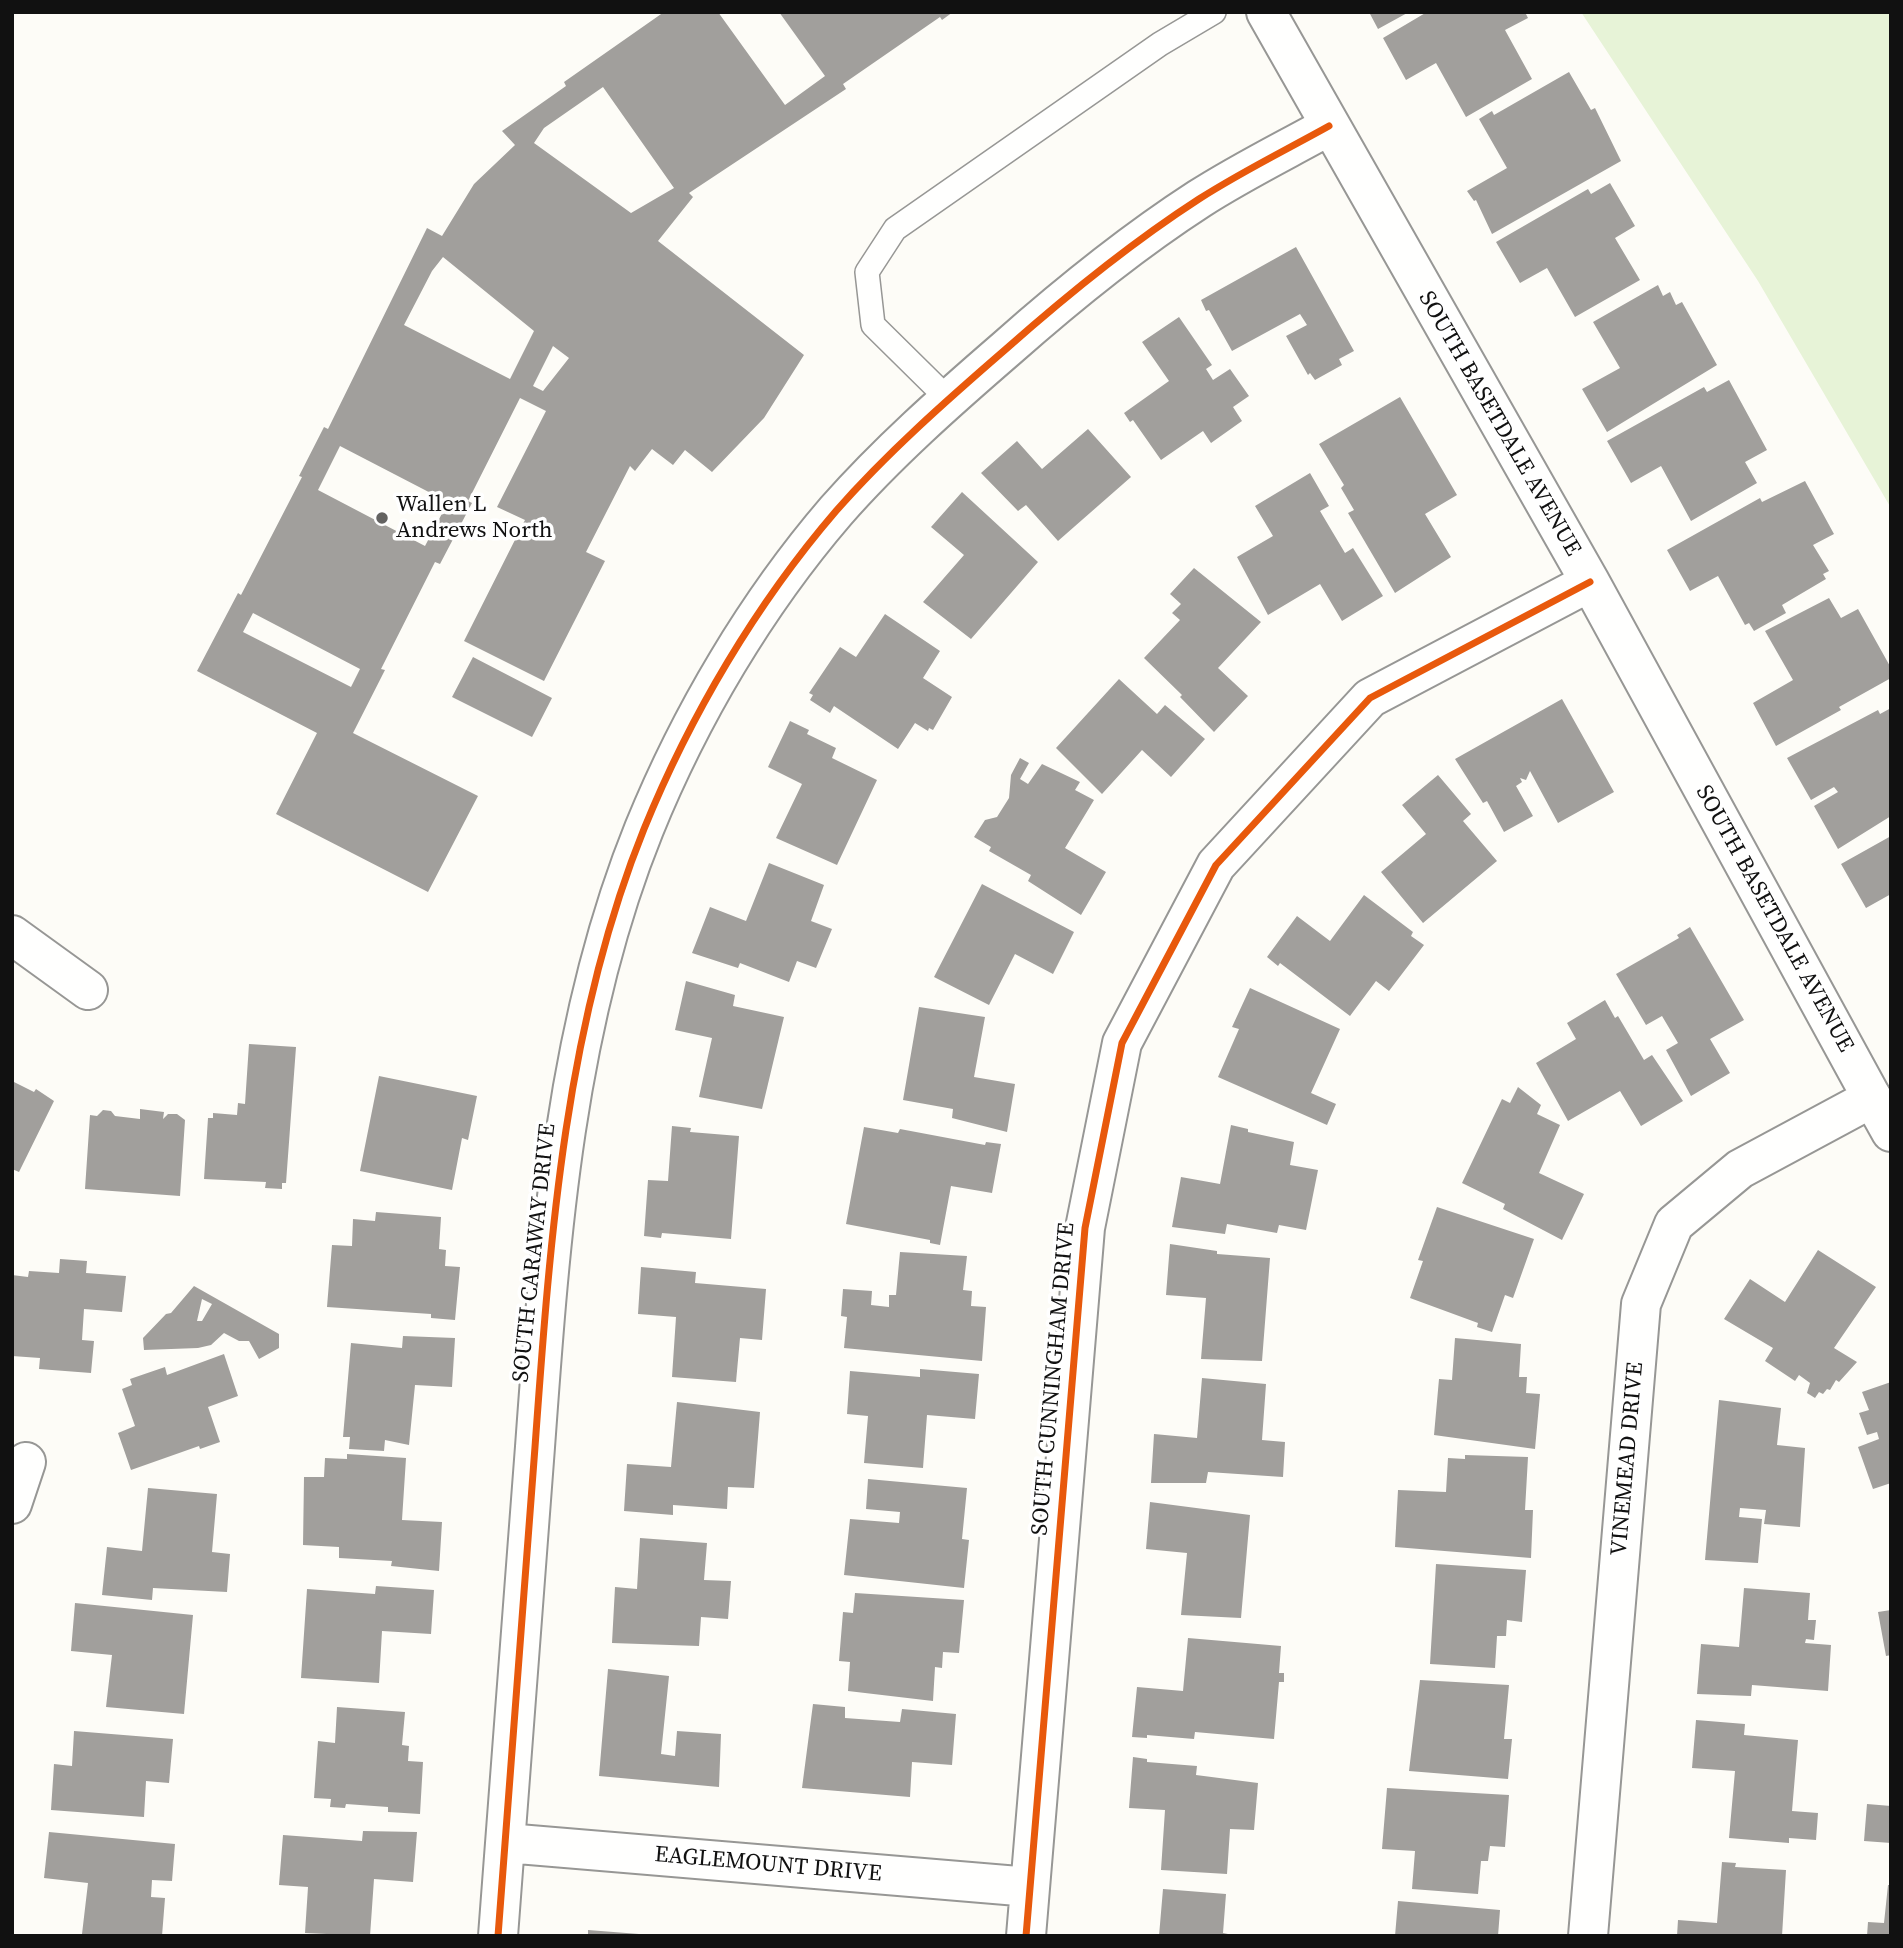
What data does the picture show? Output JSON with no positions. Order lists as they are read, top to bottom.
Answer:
{
  "streets": {
    "street": [
      "SOUTH BASETDALE AVENUE",
      "SOUTH CARAWAY DRIVE",
      "SOUTH CUNNINGHAM DRIVE",
      "VINEMEAD DRIVE",
      "EAGLEMOUNT DRIVE"
    ]
  },
  "crossings": [
    ["SOUTH BASETDALE AVENUE", "SOUTH CARAWAY DRIVE"],
    ["SOUTH BASETDALE AVENUE", "SOUTH CUNNINGHAM DRIVE"],
    ["SOUTH BASETDALE AVENUE", "VINEMEAD DRIVE"],
    ["SOUTH CARAWAY DRIVE", "EAGLEMOUNT DRIVE"],
    ["SOUTH CUNNINGHAM DRIVE", "EAGLEMOUNT DRIVE"]
  ],
  "places": ["Wallen L Andrews North"]
}
